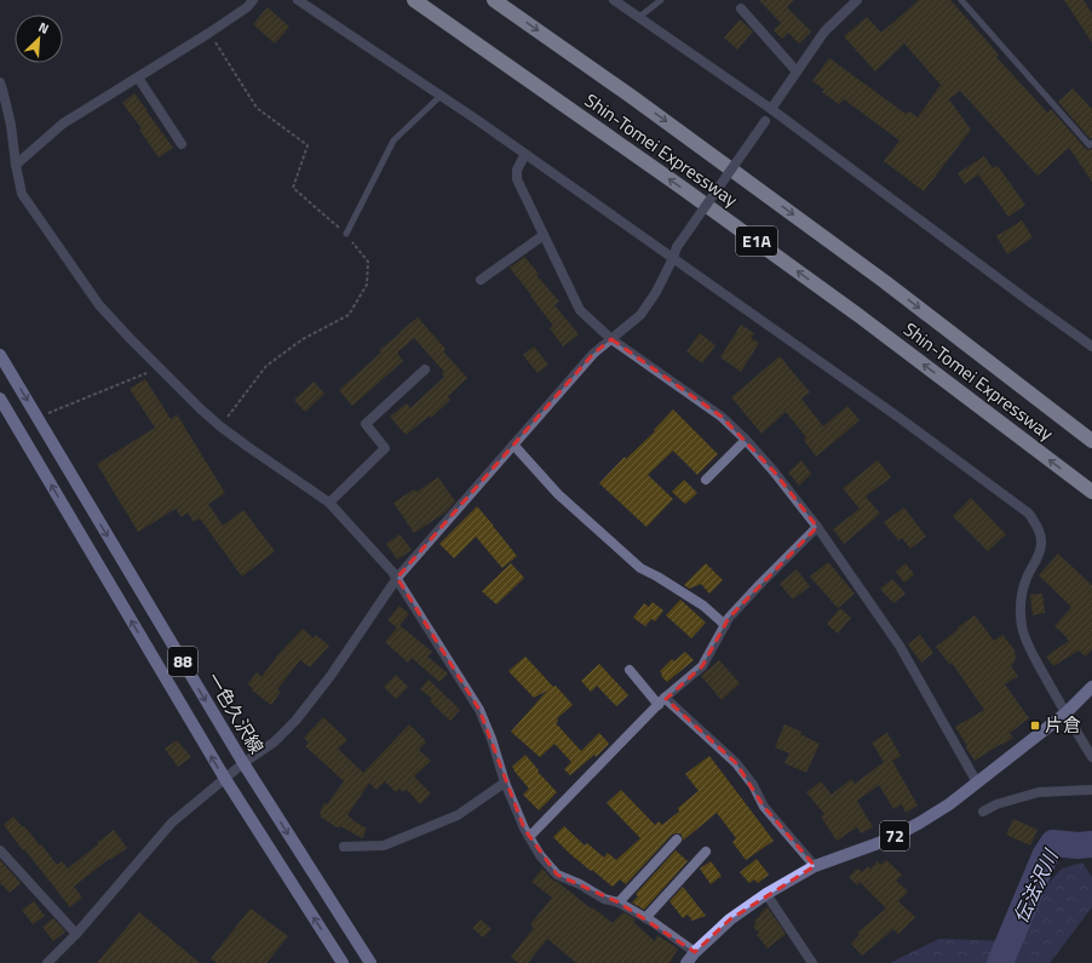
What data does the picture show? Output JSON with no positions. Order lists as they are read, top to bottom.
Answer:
{
  "streets": {
    "highway": ["Shin-Tomei Expressway", "E1A"],
    "main road": ["88", "一色久沢線", "72"]
  },
  "water": ["伝法沢川"],
  "places": {
    "transit": ["片倉"]
  },
  "north": "top right"
}
